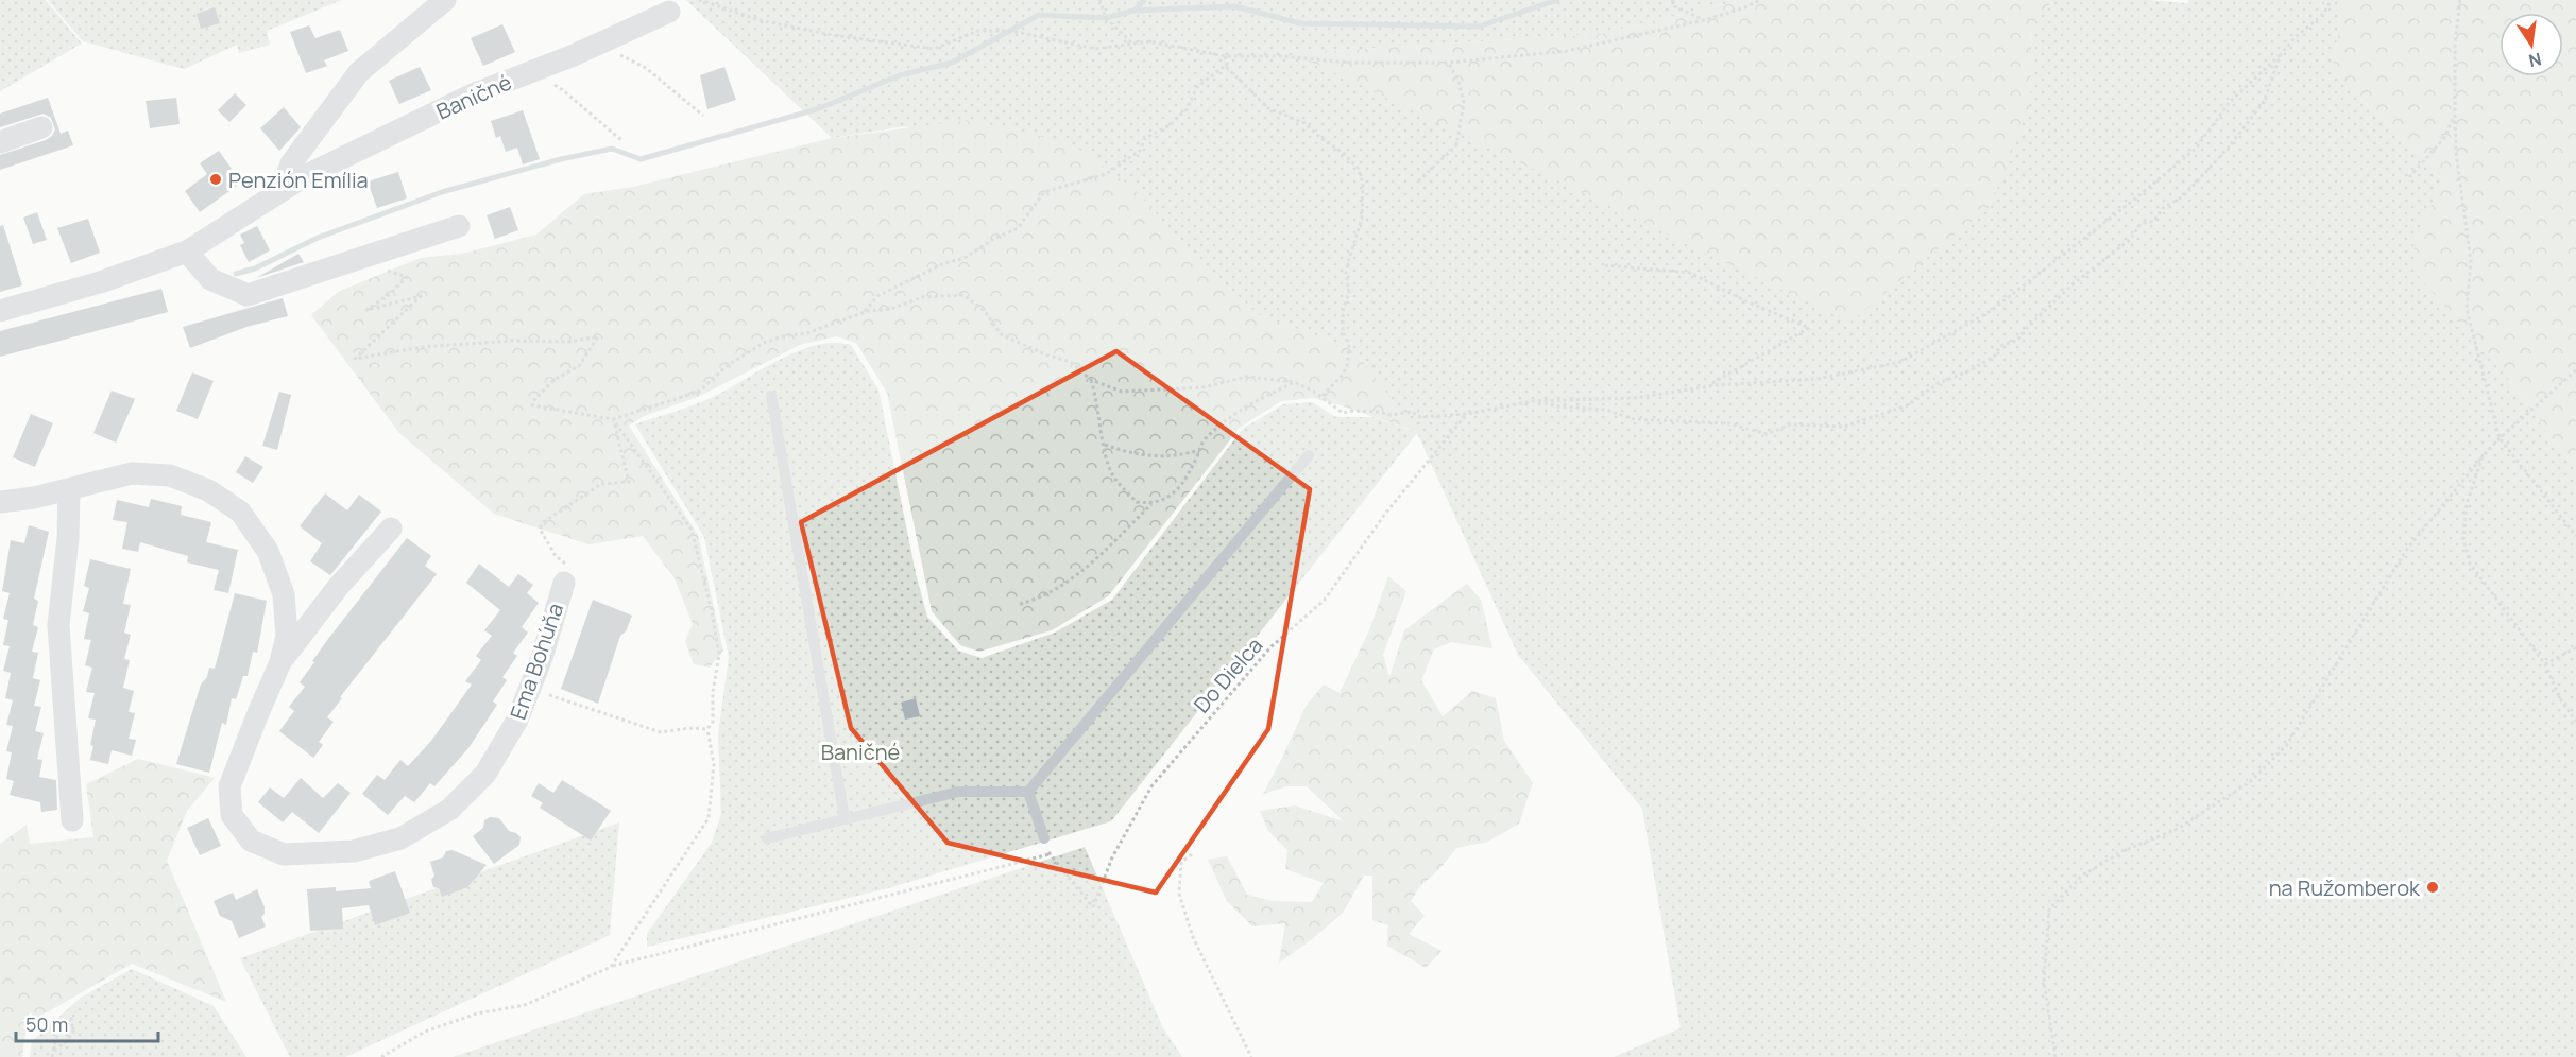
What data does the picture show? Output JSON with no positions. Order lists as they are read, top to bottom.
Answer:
{
  "streets": {
    "street": ["Baničné", "Ema Bohúňa"],
    "path": ["Do Dielca"]
  },
  "parks": ["Baničné"],
  "places": ["Penzión Emília", "na Ružomberok"],
  "scale_bar": "50 m",
  "north": "bottom"
}
